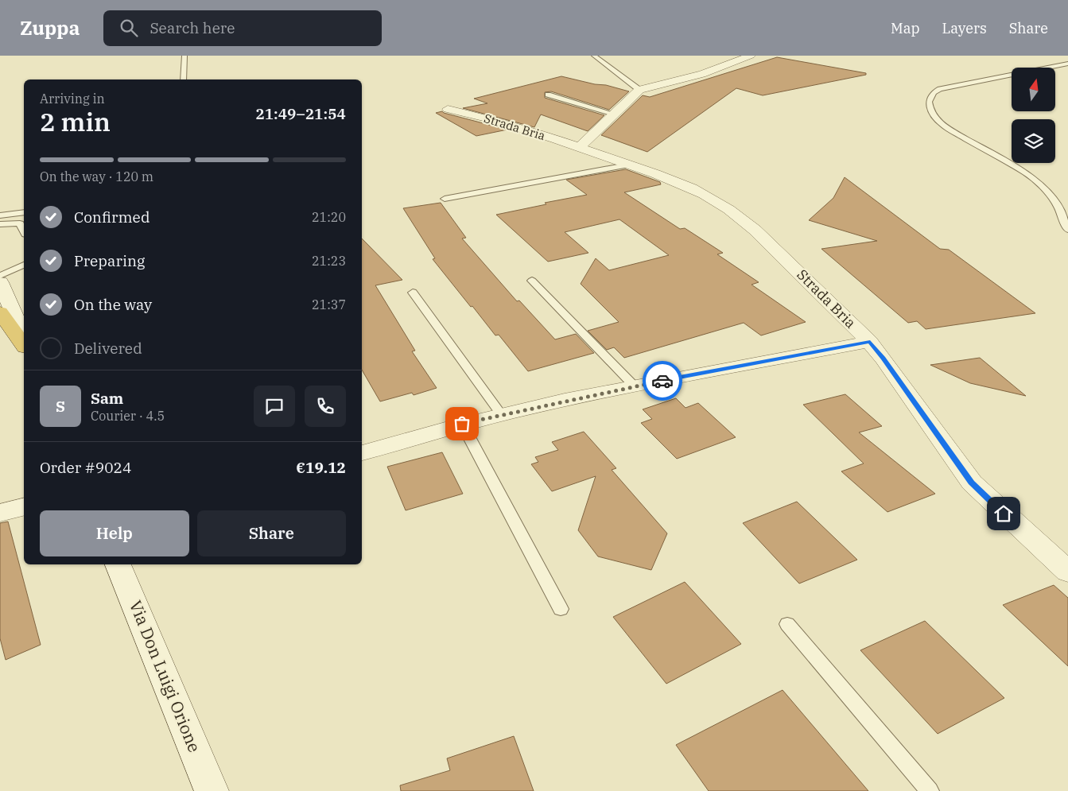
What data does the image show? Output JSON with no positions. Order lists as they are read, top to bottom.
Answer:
{
  "streets": {
    "street": ["Strada Bria", "Via Don Luigi Orione"]
  },
  "north": "top",
  "page": {
    "header": "Zuppa",
    "search": "Search here",
    "nav": ["Map", "Layers", "Share"],
    "heading": ["2 min", "Arriving in", "21:49–21:54"],
    "panel": [
      "Sam",
      "Courier · 4.5",
      "Order #9024",
      "€19.12"
    ],
    "bar": "On the way · 120 m",
    "list": [
      ["Confirmed", "21:20"],
      ["Preparing", "21:23"],
      ["On the way", "21:37"],
      "Delivered"
    ],
    "round": "S",
    "buttons": ["Help", "Share"]
  }
}
